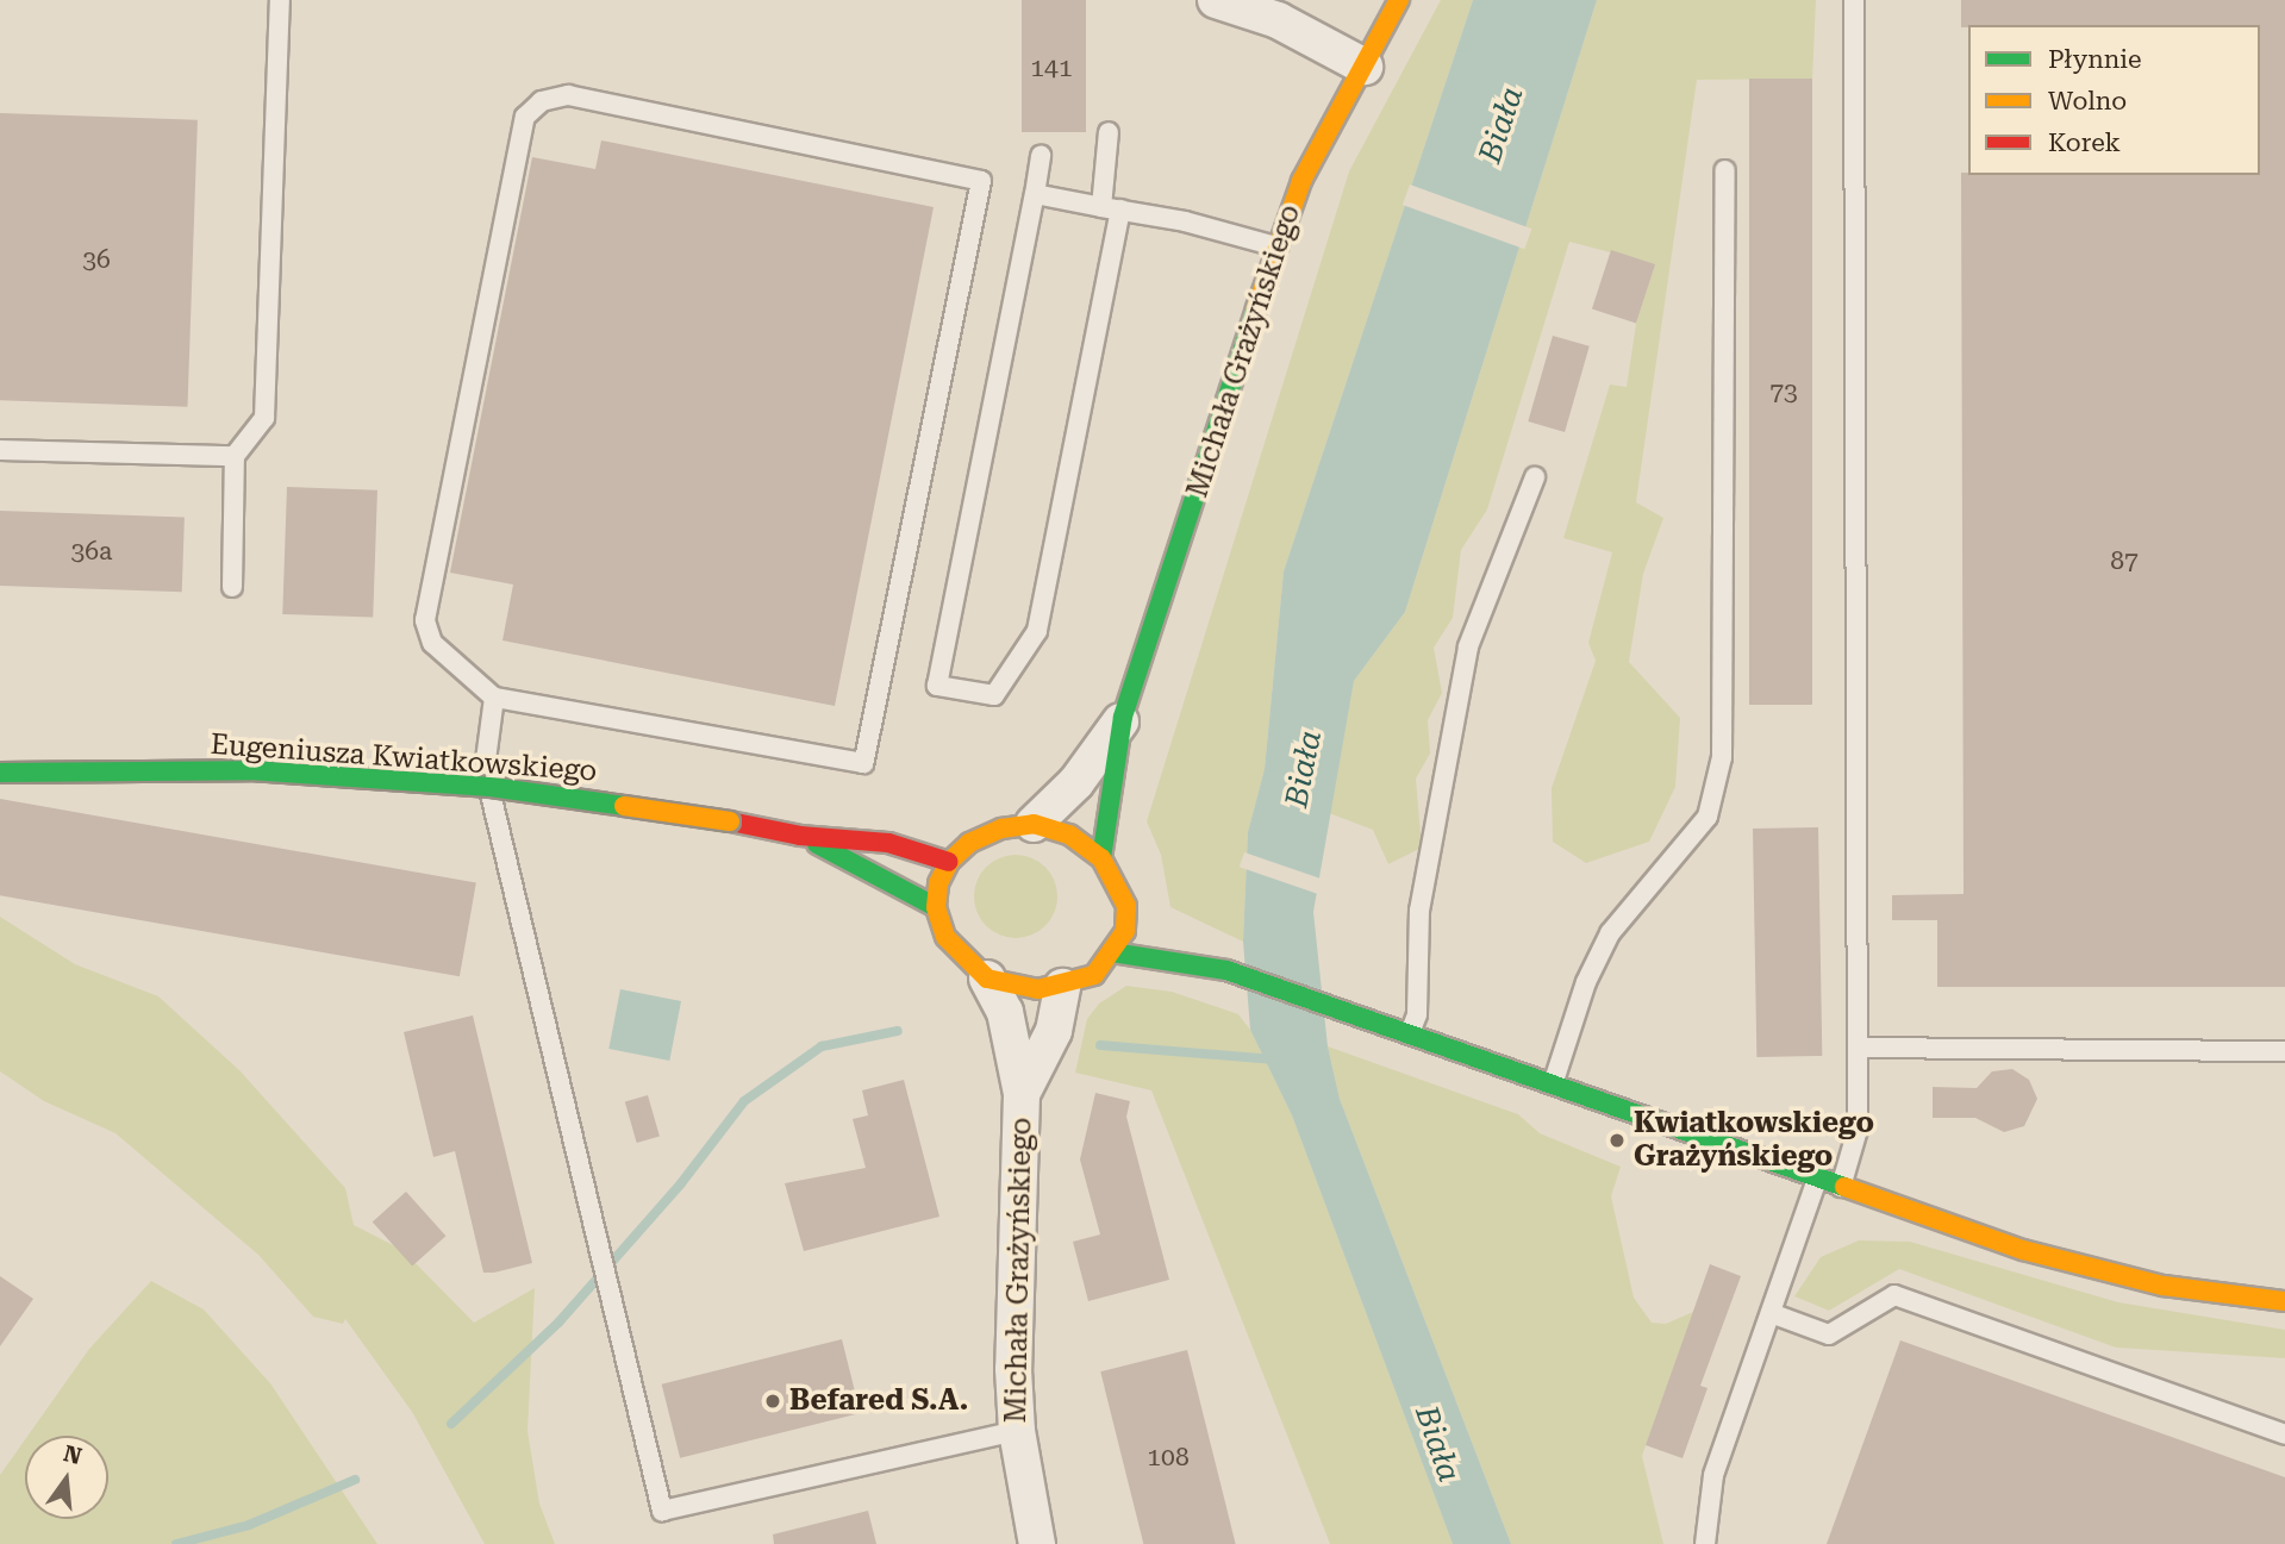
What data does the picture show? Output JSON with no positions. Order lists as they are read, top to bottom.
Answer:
{
  "streets": {
    "street": ["Michała Grażyńskiego", "Eugeniusza Kwiatkowskiego"]
  },
  "crossings": [
    ["Michała Grażyńskiego", "Eugeniusza Kwiatkowskiego"]
  ],
  "water": ["Biała"],
  "places": ["Kwiatkowskiego Grażyńskiego", "Befared S.A."],
  "house_numbers": [
    "141",
    "36",
    "73",
    "36a",
    "87",
    "108"
  ],
  "legend": ["Płynnie", "Wolno", "Korek"],
  "north": "top"
}
